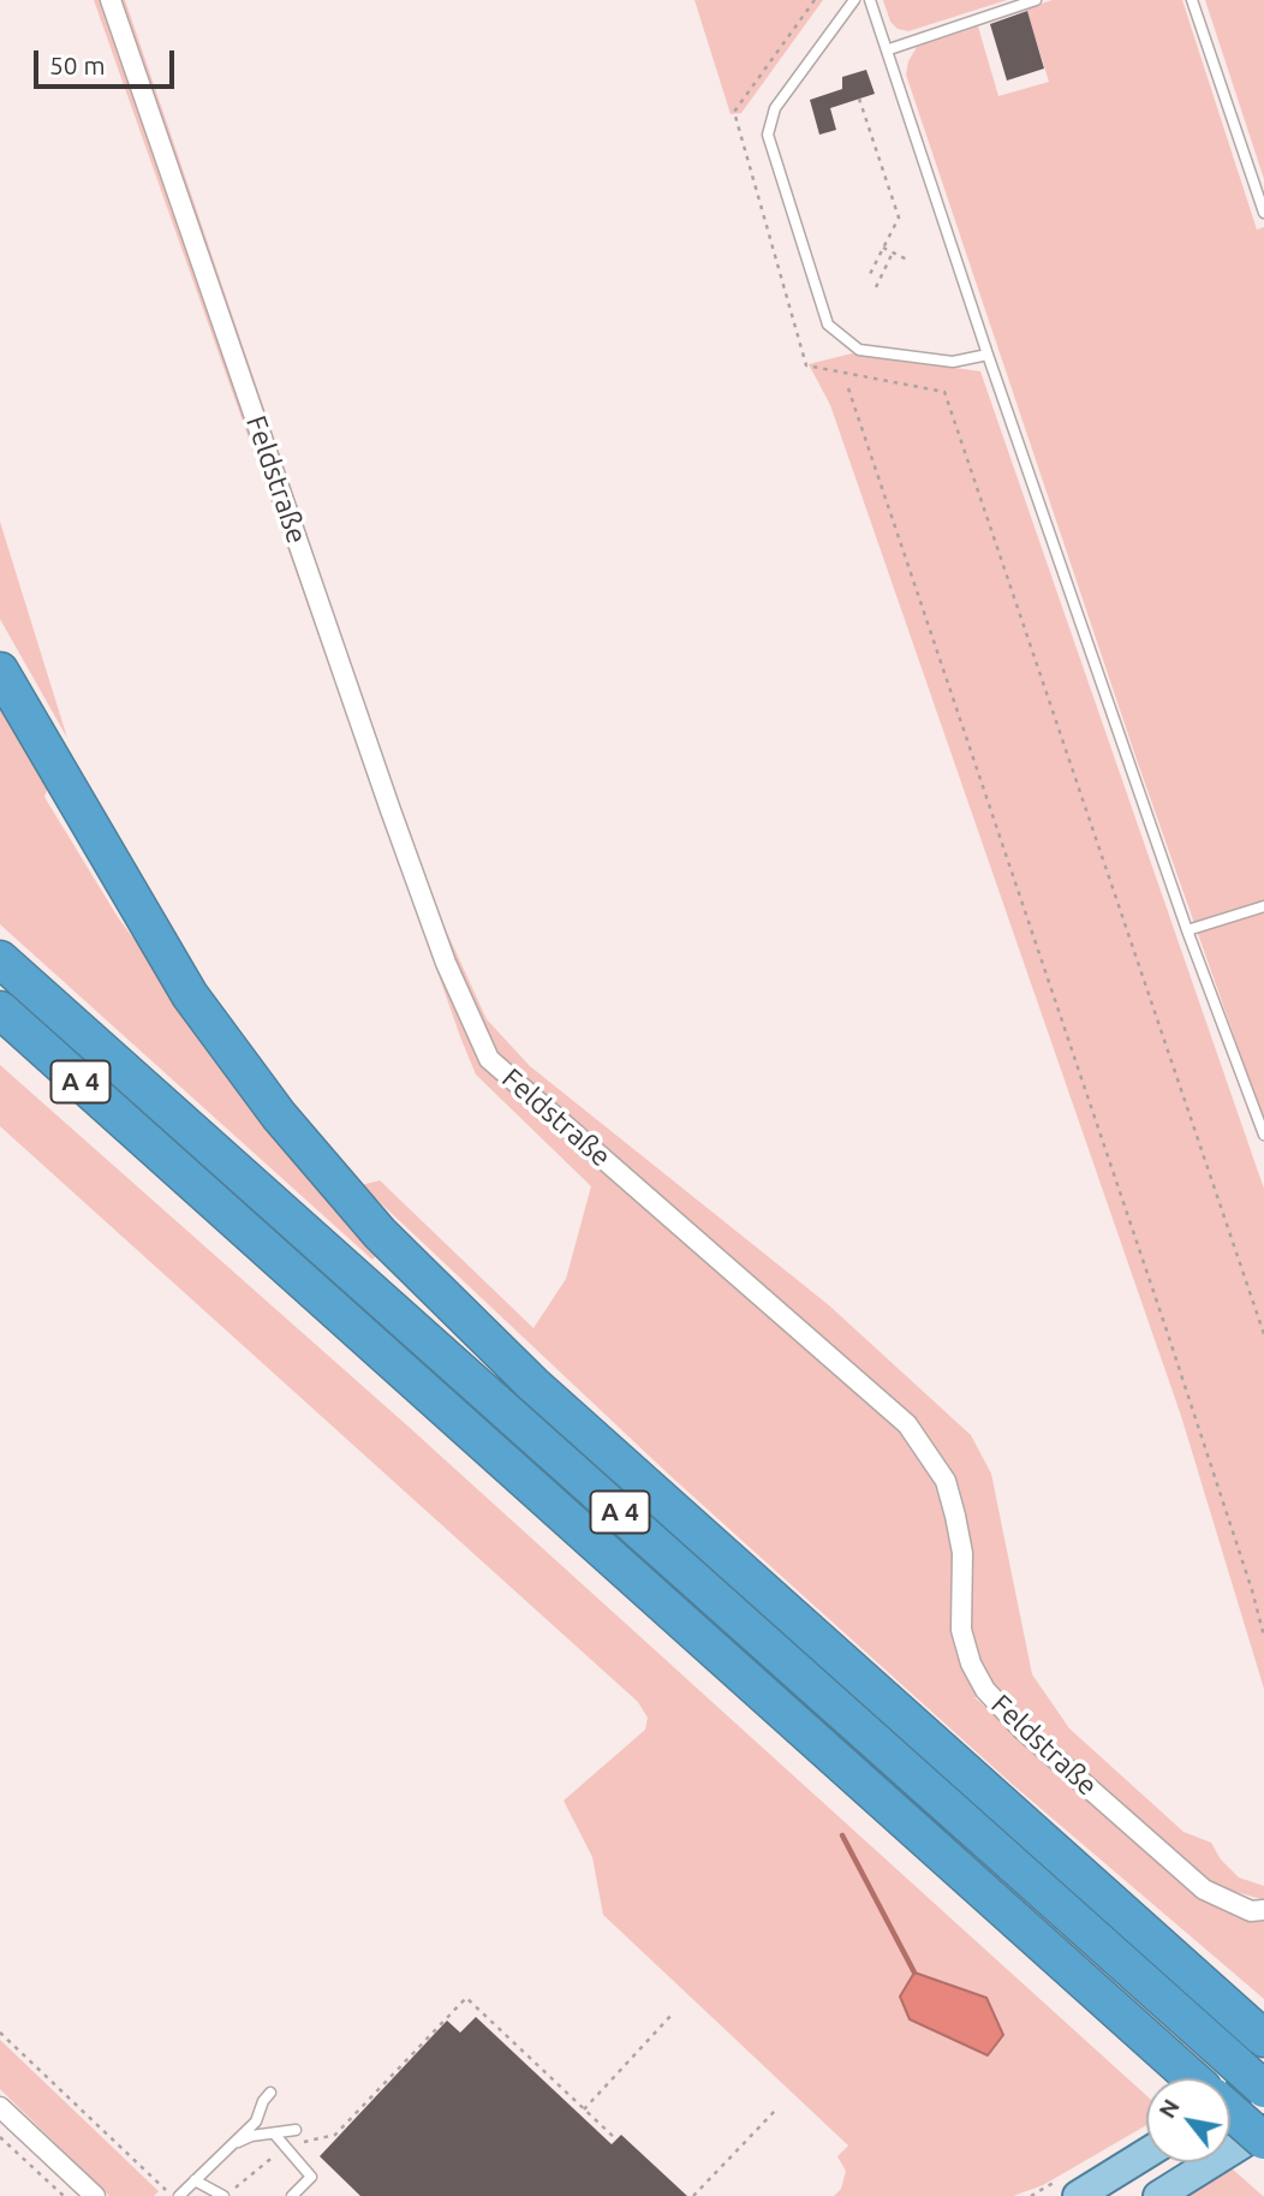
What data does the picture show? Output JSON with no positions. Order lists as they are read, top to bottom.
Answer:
{
  "streets": {
    "highway": ["A 4"],
    "street": ["Feldstraße"]
  },
  "scale_bar": "50 m",
  "north": "top left"
}
